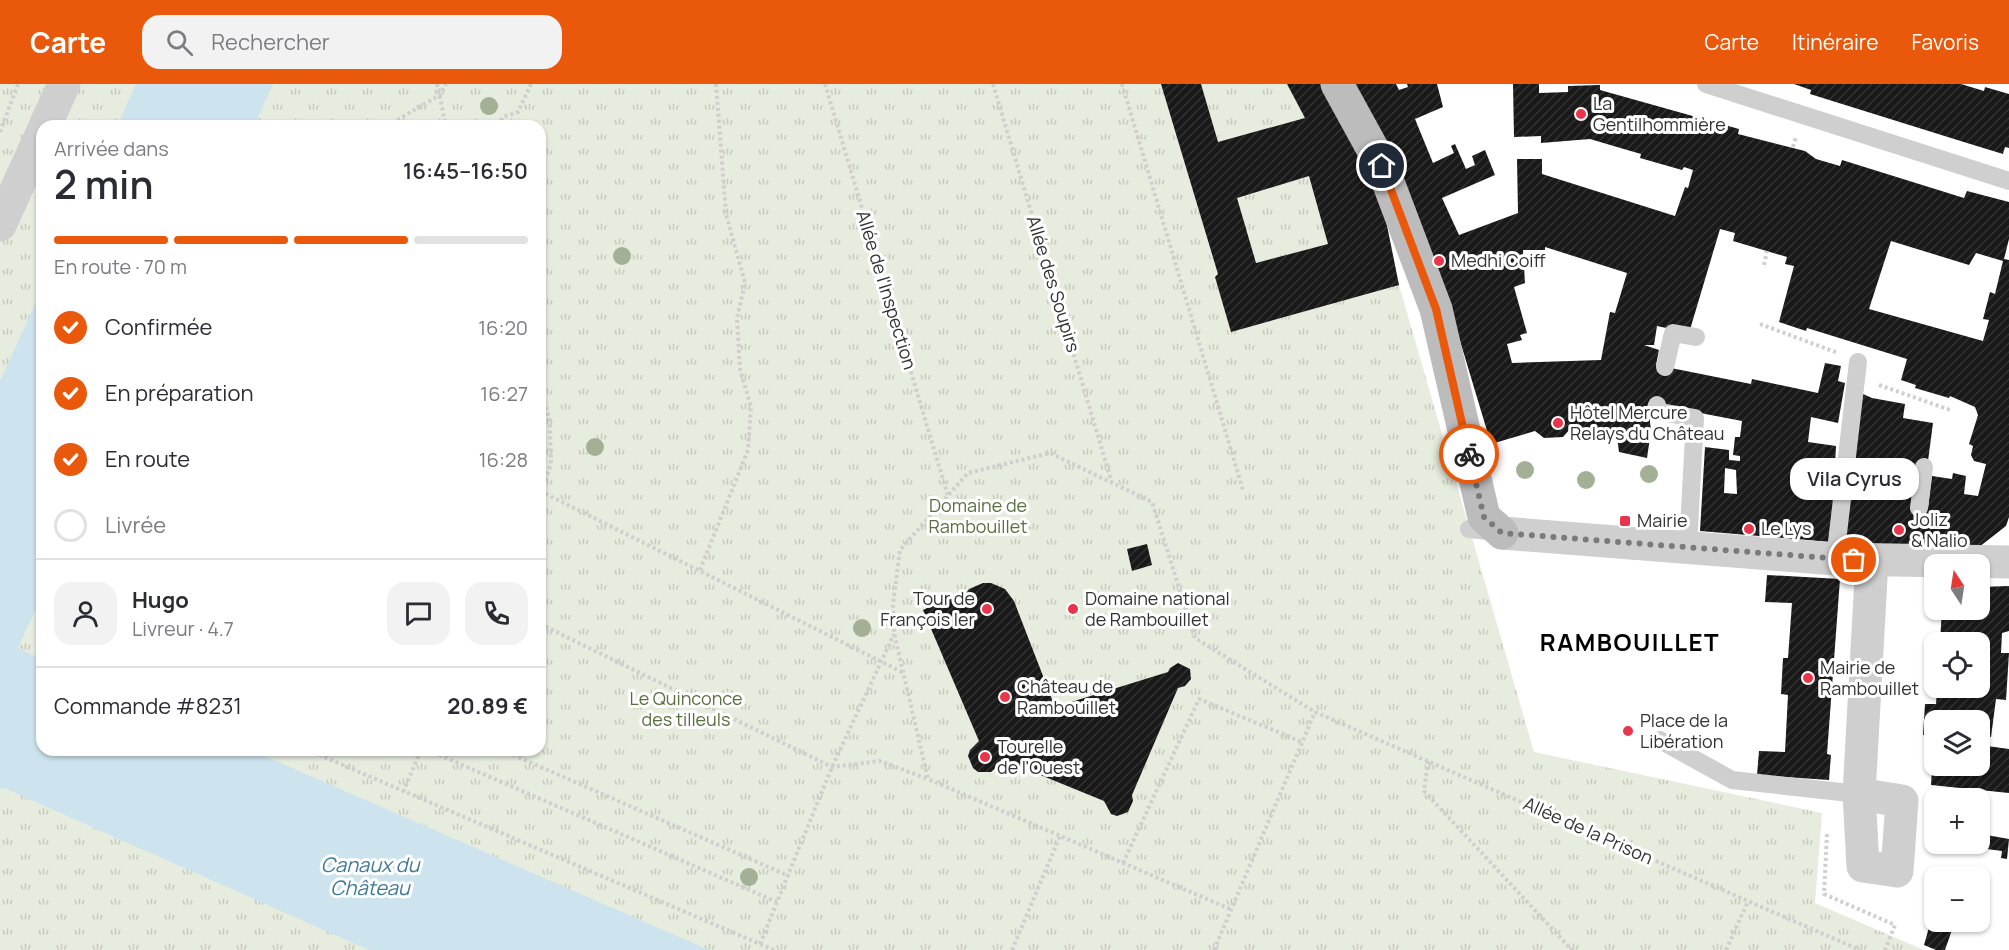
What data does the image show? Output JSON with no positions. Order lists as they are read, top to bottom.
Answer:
{
  "streets": {
    "path": ["Allée des Soupirs", "Allée de l'Inspection", "Allée de la Prison"]
  },
  "crossings": [
    ["Allée des Soupirs", "Allée de la Prison"],
    ["Allée de l'Inspection", "Allée de la Prison"]
  ],
  "districts": ["RAMBOUILLET"],
  "water": ["Canaux du Château"],
  "parks": ["Domaine de Rambouillet", "Le Quinconce des tilleuls"],
  "places": {
    "other": [
      "La Gentilhommière",
      "Medhi Coiff",
      "Hôtel Mercure Relays du Château",
      "Le Lys",
      "Joliz & Nalio",
      "Vila Cyrus",
      "Tour de François Ier",
      "Domaine national de Rambouillet",
      "Mairie de Rambouillet",
      "Château de Rambouillet",
      "Place de la Libération",
      "Tourelle de l'Ouest"
    ],
    "transit": ["Mairie"]
  },
  "north": "top",
  "page": {
    "header": "Carte",
    "search": "Rechercher",
    "nav": ["Carte", "Itinéraire", "Favoris"],
    "heading": ["2 min", "Arrivée dans", "16:45–16:50"],
    "panel": [
      "Hugo",
      "Livreur · 4.7",
      "Commande #8231",
      "20.89 €"
    ],
    "bar": "En route · 70 m",
    "list": [
      ["Confirmée", "16:20"],
      ["En préparation", "16:27"],
      ["En route", "16:28"],
      "Livrée"
    ],
    "bubble": "Vila Cyrus",
    "map_buttons": ["+", "−"]
  }
}
